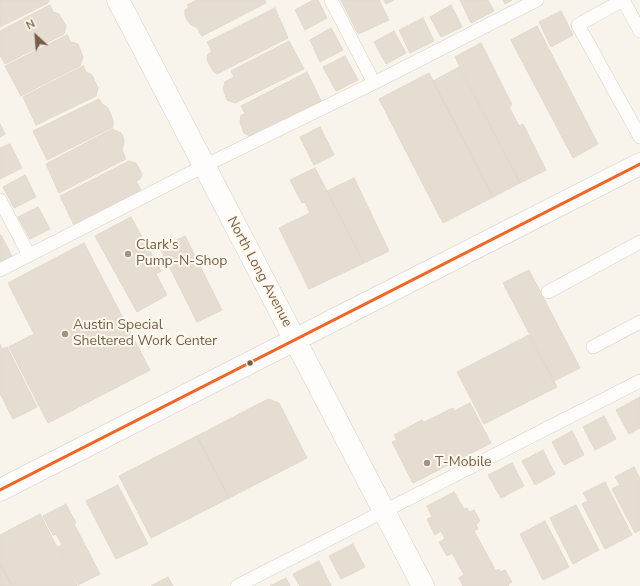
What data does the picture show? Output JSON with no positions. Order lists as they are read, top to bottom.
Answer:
{
  "streets": {
    "main road": ["North Long Avenue"]
  },
  "places": ["Clark's Pump-N-Shop", "Austin Special Sheltered Work Center", "T-Mobile"],
  "north": "top left"
}
